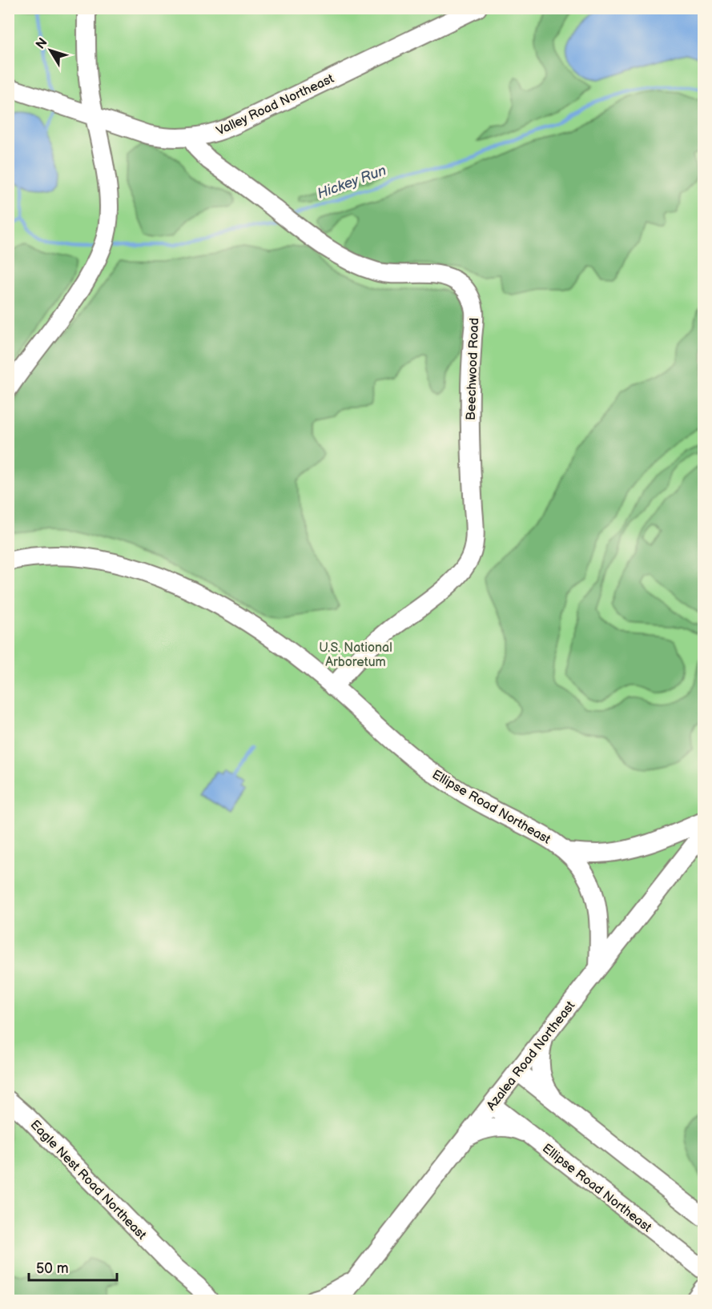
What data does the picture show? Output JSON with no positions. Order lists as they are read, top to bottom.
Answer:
{
  "streets": {
    "street": [
      "Valley Road Northeast",
      "Beechwood Road",
      "Ellipse Road Northeast",
      "Azalea Road Northeast",
      "Eagle Nest Road Northeast"
    ]
  },
  "crossings": [
    ["Valley Road Northeast", "Beechwood Road"],
    ["Beechwood Road", "Ellipse Road Northeast"],
    ["Ellipse Road Northeast", "Azalea Road Northeast"]
  ],
  "water": ["Hickey Run"],
  "parks": ["U.S. National Arboretum"],
  "scale_bar": "50 m",
  "north": "top left"
}
